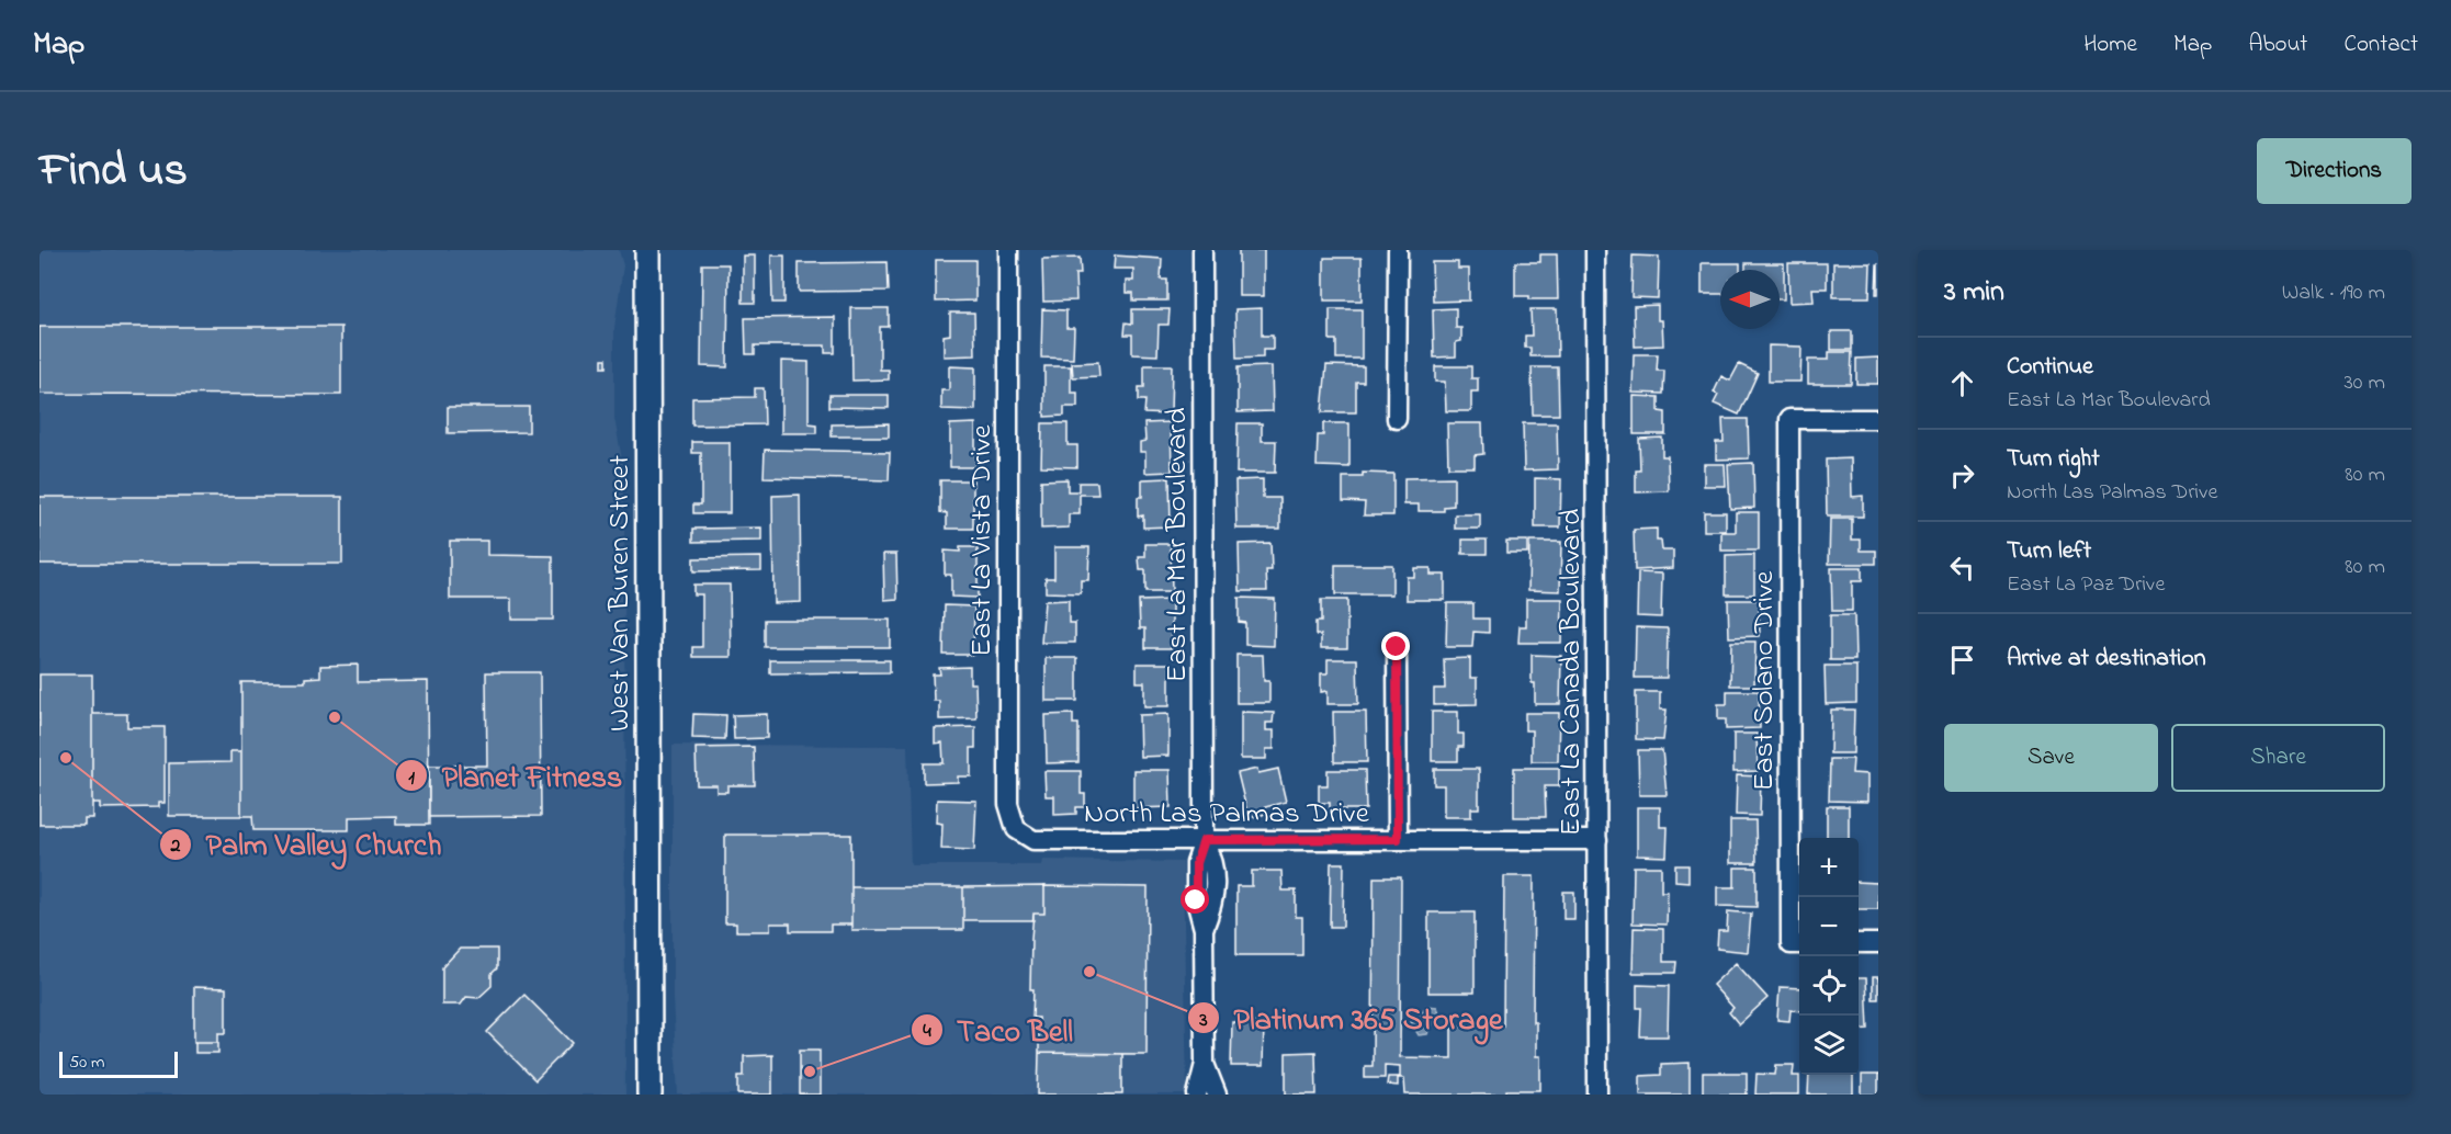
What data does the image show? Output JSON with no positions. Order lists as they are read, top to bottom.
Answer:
{
  "streets": {
    "main road": ["West Van Buren Street"],
    "street": [
      "East La Vista Drive",
      "East La Mar Boulevard",
      "East La Canada Boulevard",
      "East Solano Drive",
      "North Las Palmas Drive"
    ]
  },
  "crossings": [
    ["East La Vista Drive", "North Las Palmas Drive"],
    ["East La Mar Boulevard", "North Las Palmas Drive"],
    ["East La Canada Boulevard", "North Las Palmas Drive"]
  ],
  "places": [
    "Planet Fitness",
    "Palm Valley Church",
    "Platinum 365 Storage",
    "Taco Bell"
  ],
  "scale_bar": "50 m",
  "north": "left",
  "page": {
    "header": "Map",
    "nav": [
      "Home",
      "Map",
      "About",
      "Contact"
    ],
    "title": "Find us",
    "buttons": [
      "Directions",
      ["Save", "Share"]
    ],
    "heading": ["3 min", "Walk · 190 m"],
    "list": [
      ["Continue", "East La Mar Boulevard", "30 m"],
      ["Turn right", "North Las Palmas Drive", "80 m"],
      ["Turn left", "East La Paz Drive", "80 m"],
      "Arrive at destination"
    ],
    "map_buttons": ["+", "−"],
    "scale": "50 m"
  }
}
